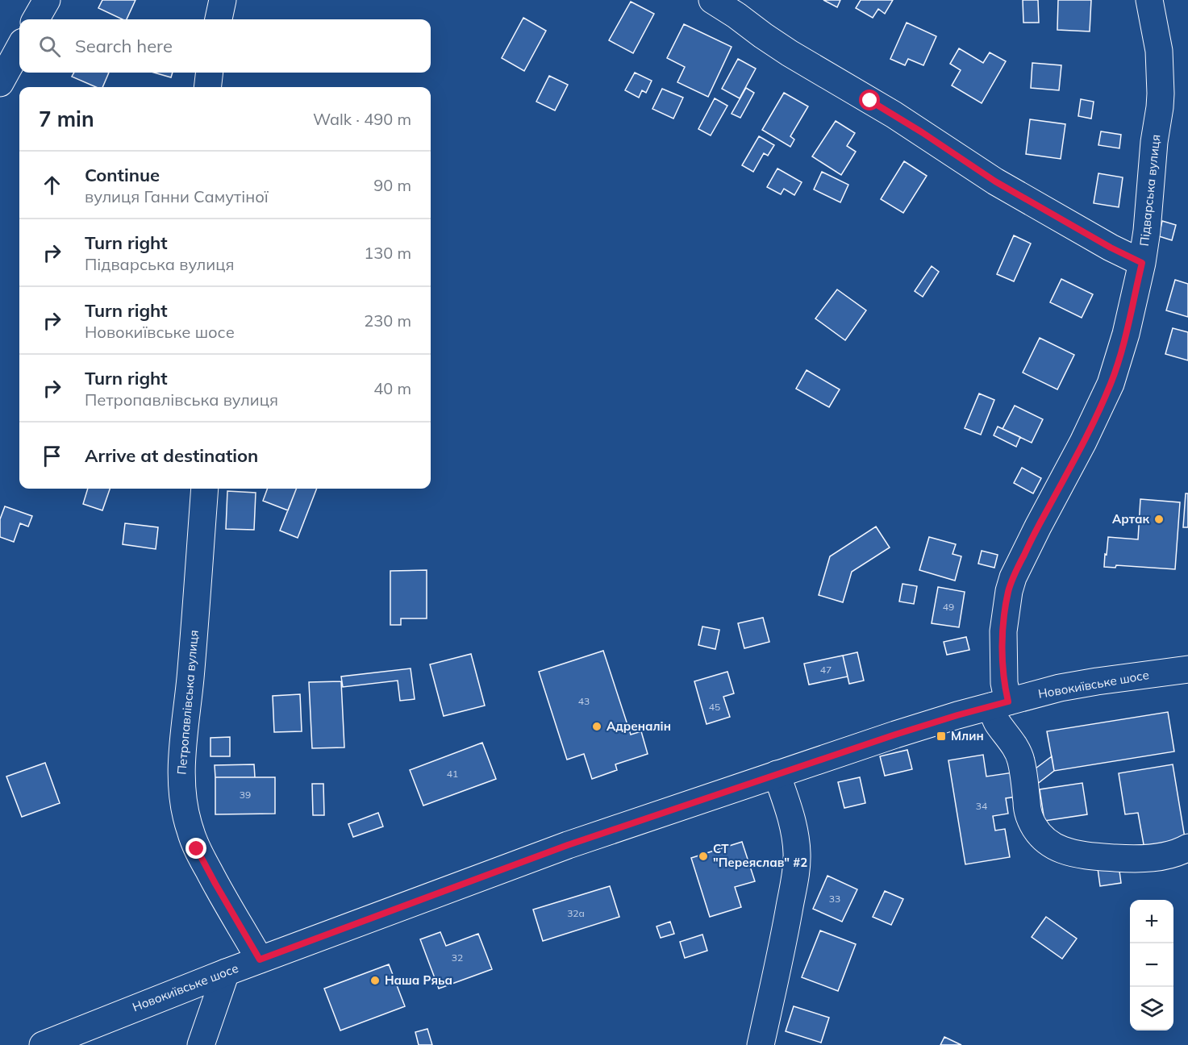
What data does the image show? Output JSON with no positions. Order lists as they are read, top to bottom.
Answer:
{
  "streets": {
    "street": ["Підварська вулиця", "Новокиївське шосе", "Петропавлівська вулиця"]
  },
  "crossings": [
    ["Підварська вулиця", "Новокиївське шосе"],
    ["Новокиївське шосе", "Петропавлівська вулиця"]
  ],
  "places": {
    "other": [
      "Артак",
      "Адреналін",
      "СТ \"Переяслав\" #2",
      "Наша Ряьа"
    ],
    "transit": ["Млин"]
  },
  "house_numbers": [
    "49",
    "47",
    "43",
    "45",
    "41",
    "39",
    "34",
    "33",
    "32а",
    "32"
  ],
  "page": {
    "search": "Search here",
    "heading": ["7 min", "Walk · 490 m"],
    "list": [
      ["Continue", "вулиця Ганни Самутіної", "90 m"],
      ["Turn right", "Підварська вулиця", "130 m"],
      ["Turn right", "Новокиївське шосе", "230 m"],
      ["Turn right", "Петропавлівська вулиця", "40 m"],
      "Arrive at destination"
    ],
    "map_buttons": ["+", "−"]
  }
}
